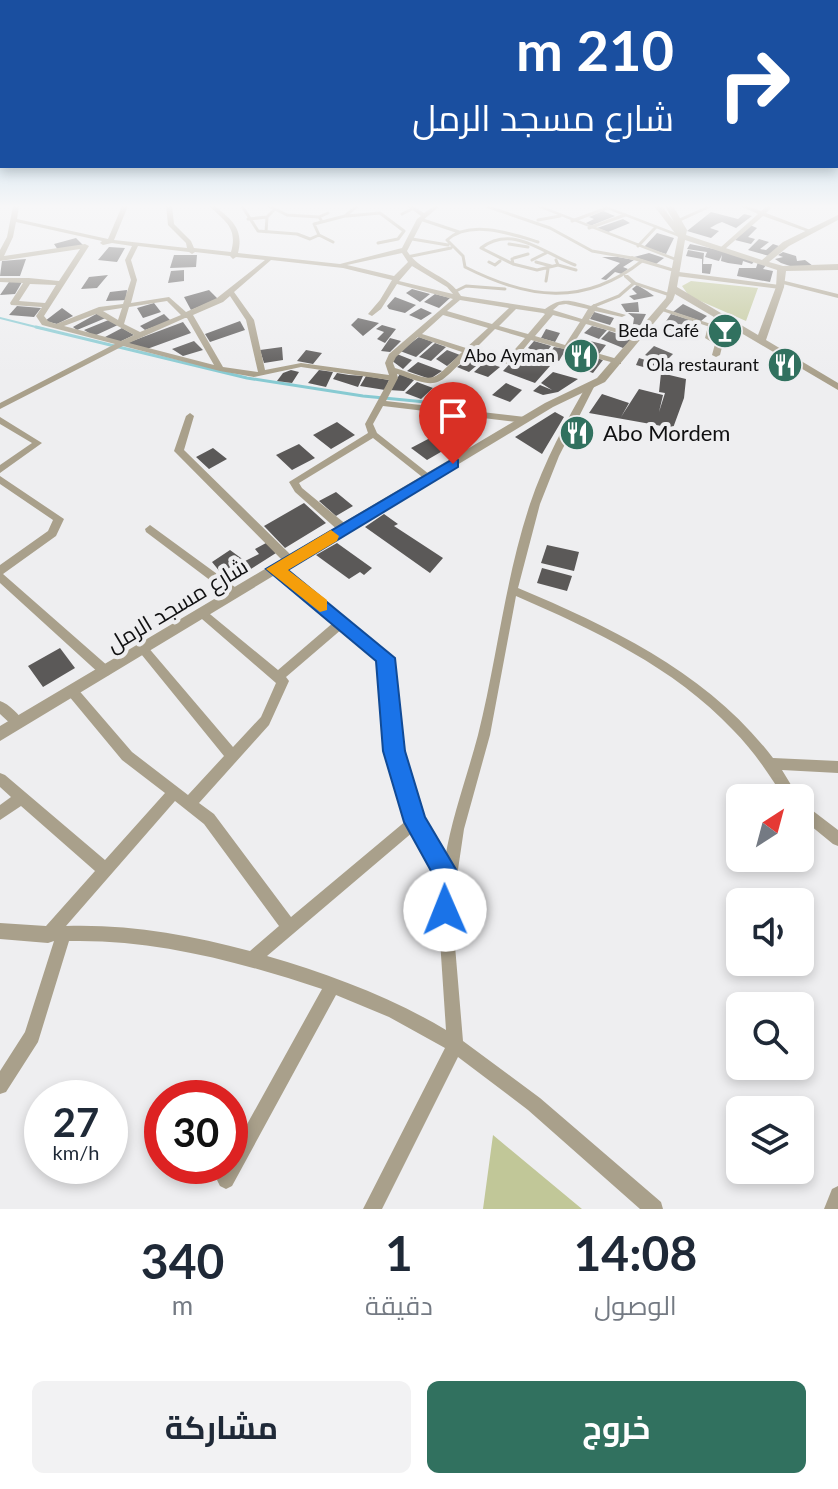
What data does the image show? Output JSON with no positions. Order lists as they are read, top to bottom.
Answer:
{
  "streets": {
    "street": ["شارع مسجد الرمل"]
  },
  "places": {
    "bar": ["Beda Café"],
    "restaurant": ["Abo Ayman", "Ola restaurant", "Abo Mordem"]
  },
  "north": "top right",
  "page": {
    "turn": ["210 m", "شارع مسجد الرمل"],
    "speed": "27 km/h",
    "limit": "30",
    "eta": [
      "14:08",
      "الوصول",
      "1",
      "دقيقة",
      "340",
      "m"
    ],
    "buttons": ["خروج", "مشاركة"]
  }
}
